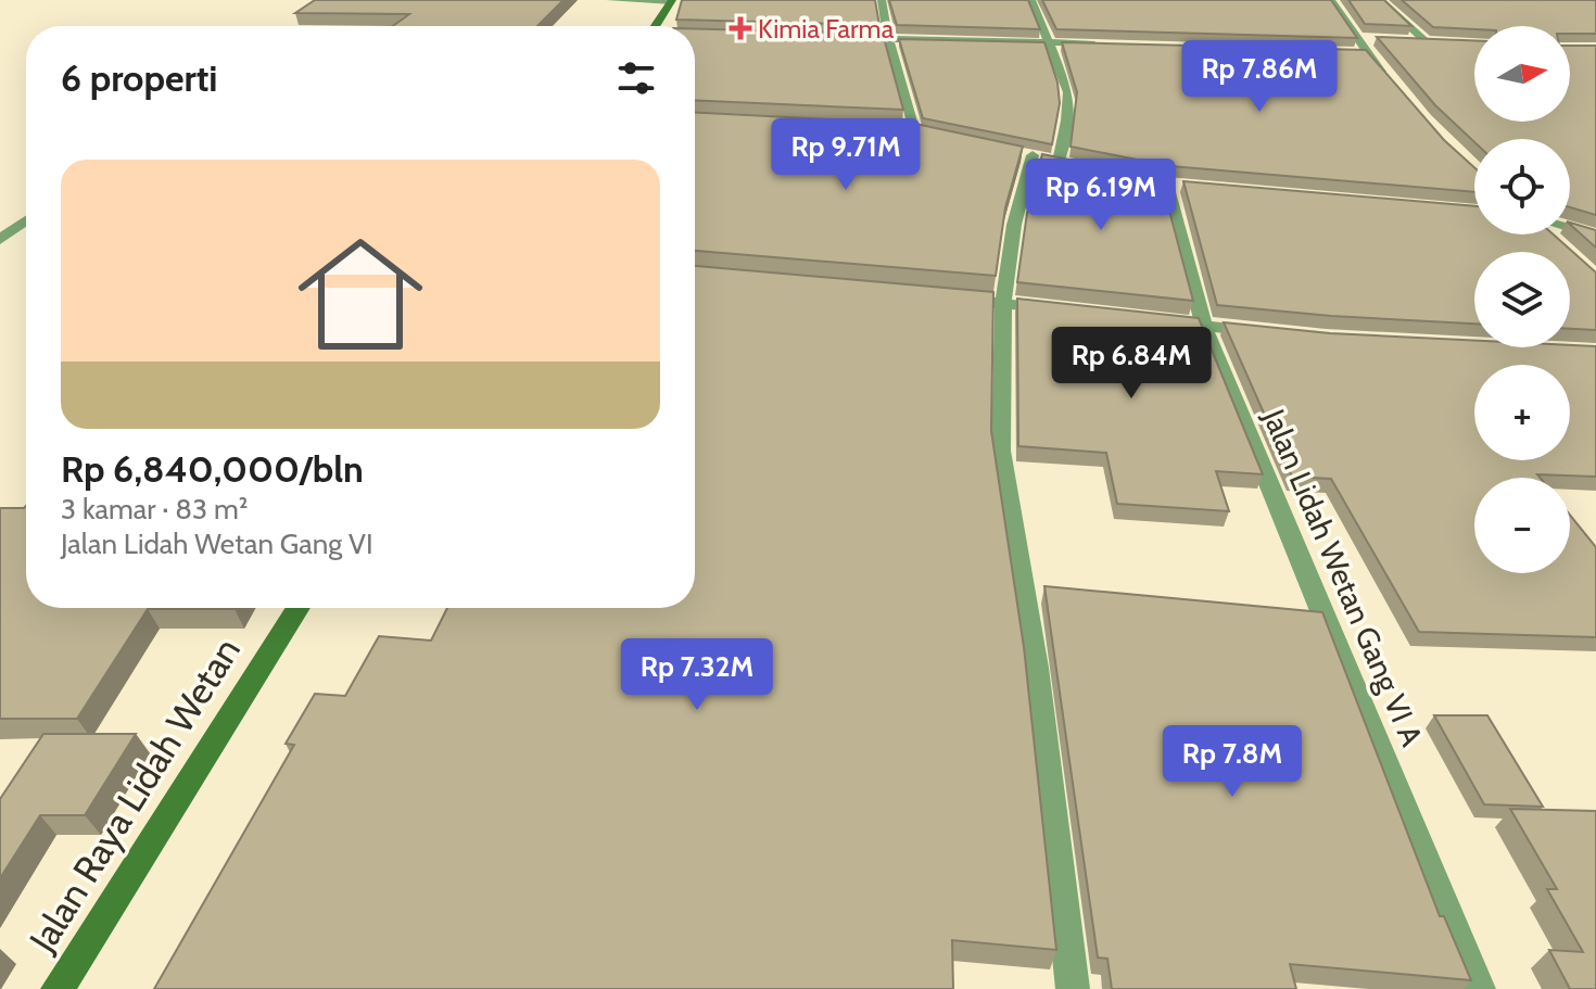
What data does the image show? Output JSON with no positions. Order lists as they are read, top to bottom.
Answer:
{
  "streets": {
    "main road": ["Jalan Raya Lidah Wetan"],
    "street": ["Jalan Lidah Wetan Gang VI A"]
  },
  "places": {
    "health": ["Kimia Farma"]
  },
  "north": "right",
  "page": {
    "map_buttons": ["+", "−"],
    "heading": "6 properti",
    "price": [
      "Rp 7.86M",
      "Rp 9.71M",
      "Rp 6.19M",
      "Rp 6.84M",
      "Rp 7.32M",
      "Rp 7.8M"
    ],
    "list": [
      {
        "name": "Rp 6,840,000/bln",
        "note": "3 kamar · 83 m² · Jalan Lidah Wetan Gang VI"
      }
    ]
  }
}
